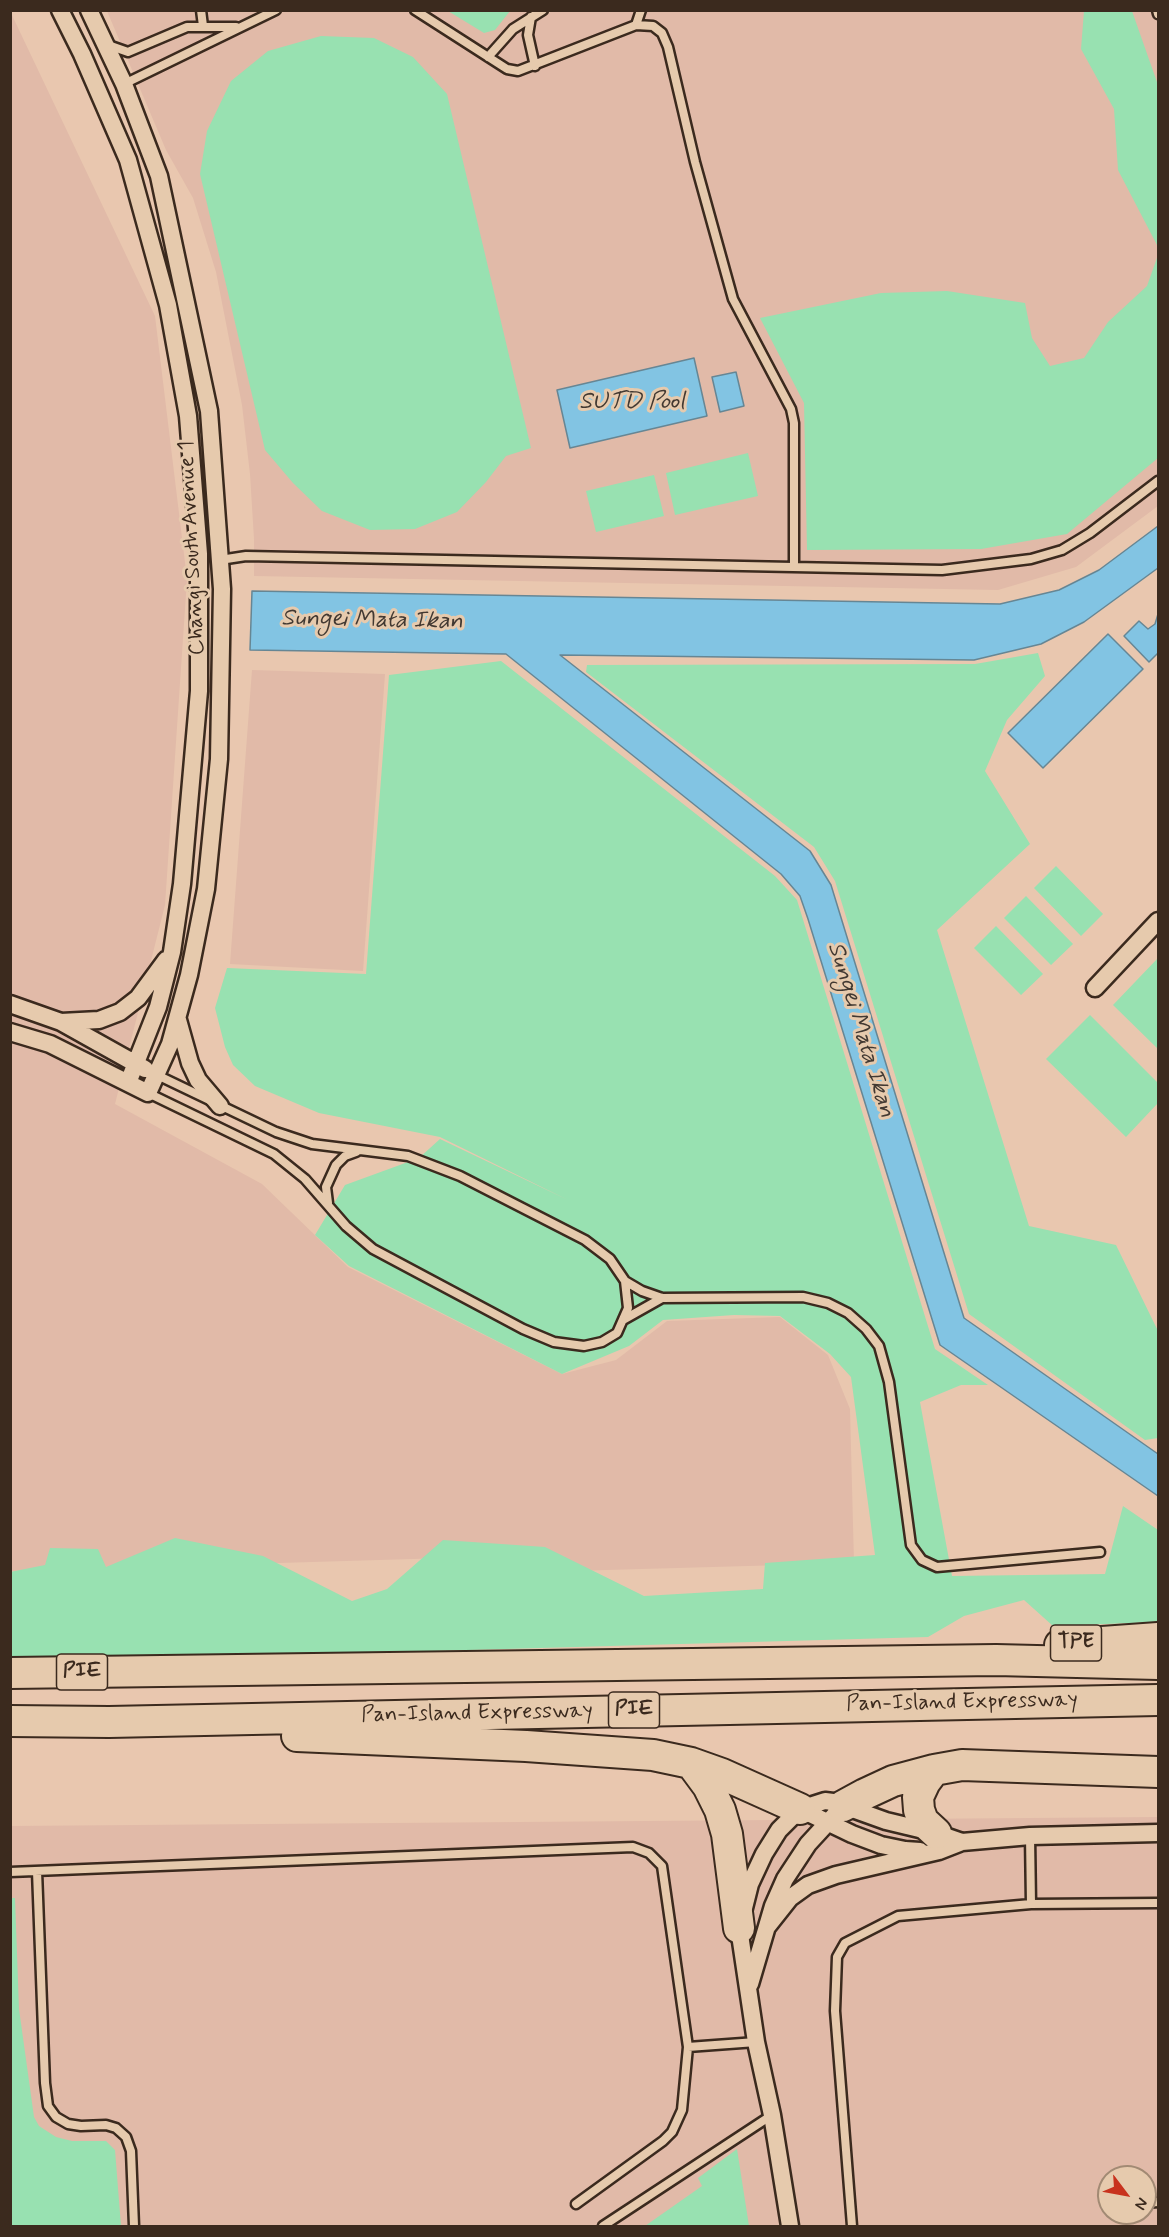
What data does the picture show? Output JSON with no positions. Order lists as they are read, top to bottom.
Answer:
{
  "streets": {
    "highway": ["TPE", "PIE", "Pan-Island Expressway"],
    "street": ["Changi South Avenue 1"]
  },
  "crossings": [
    ["TPE", "Pan-Island Expressway"]
  ],
  "water": ["SUTD Pool", "Sungei Mata Ikan"],
  "north": "bottom right"
}
